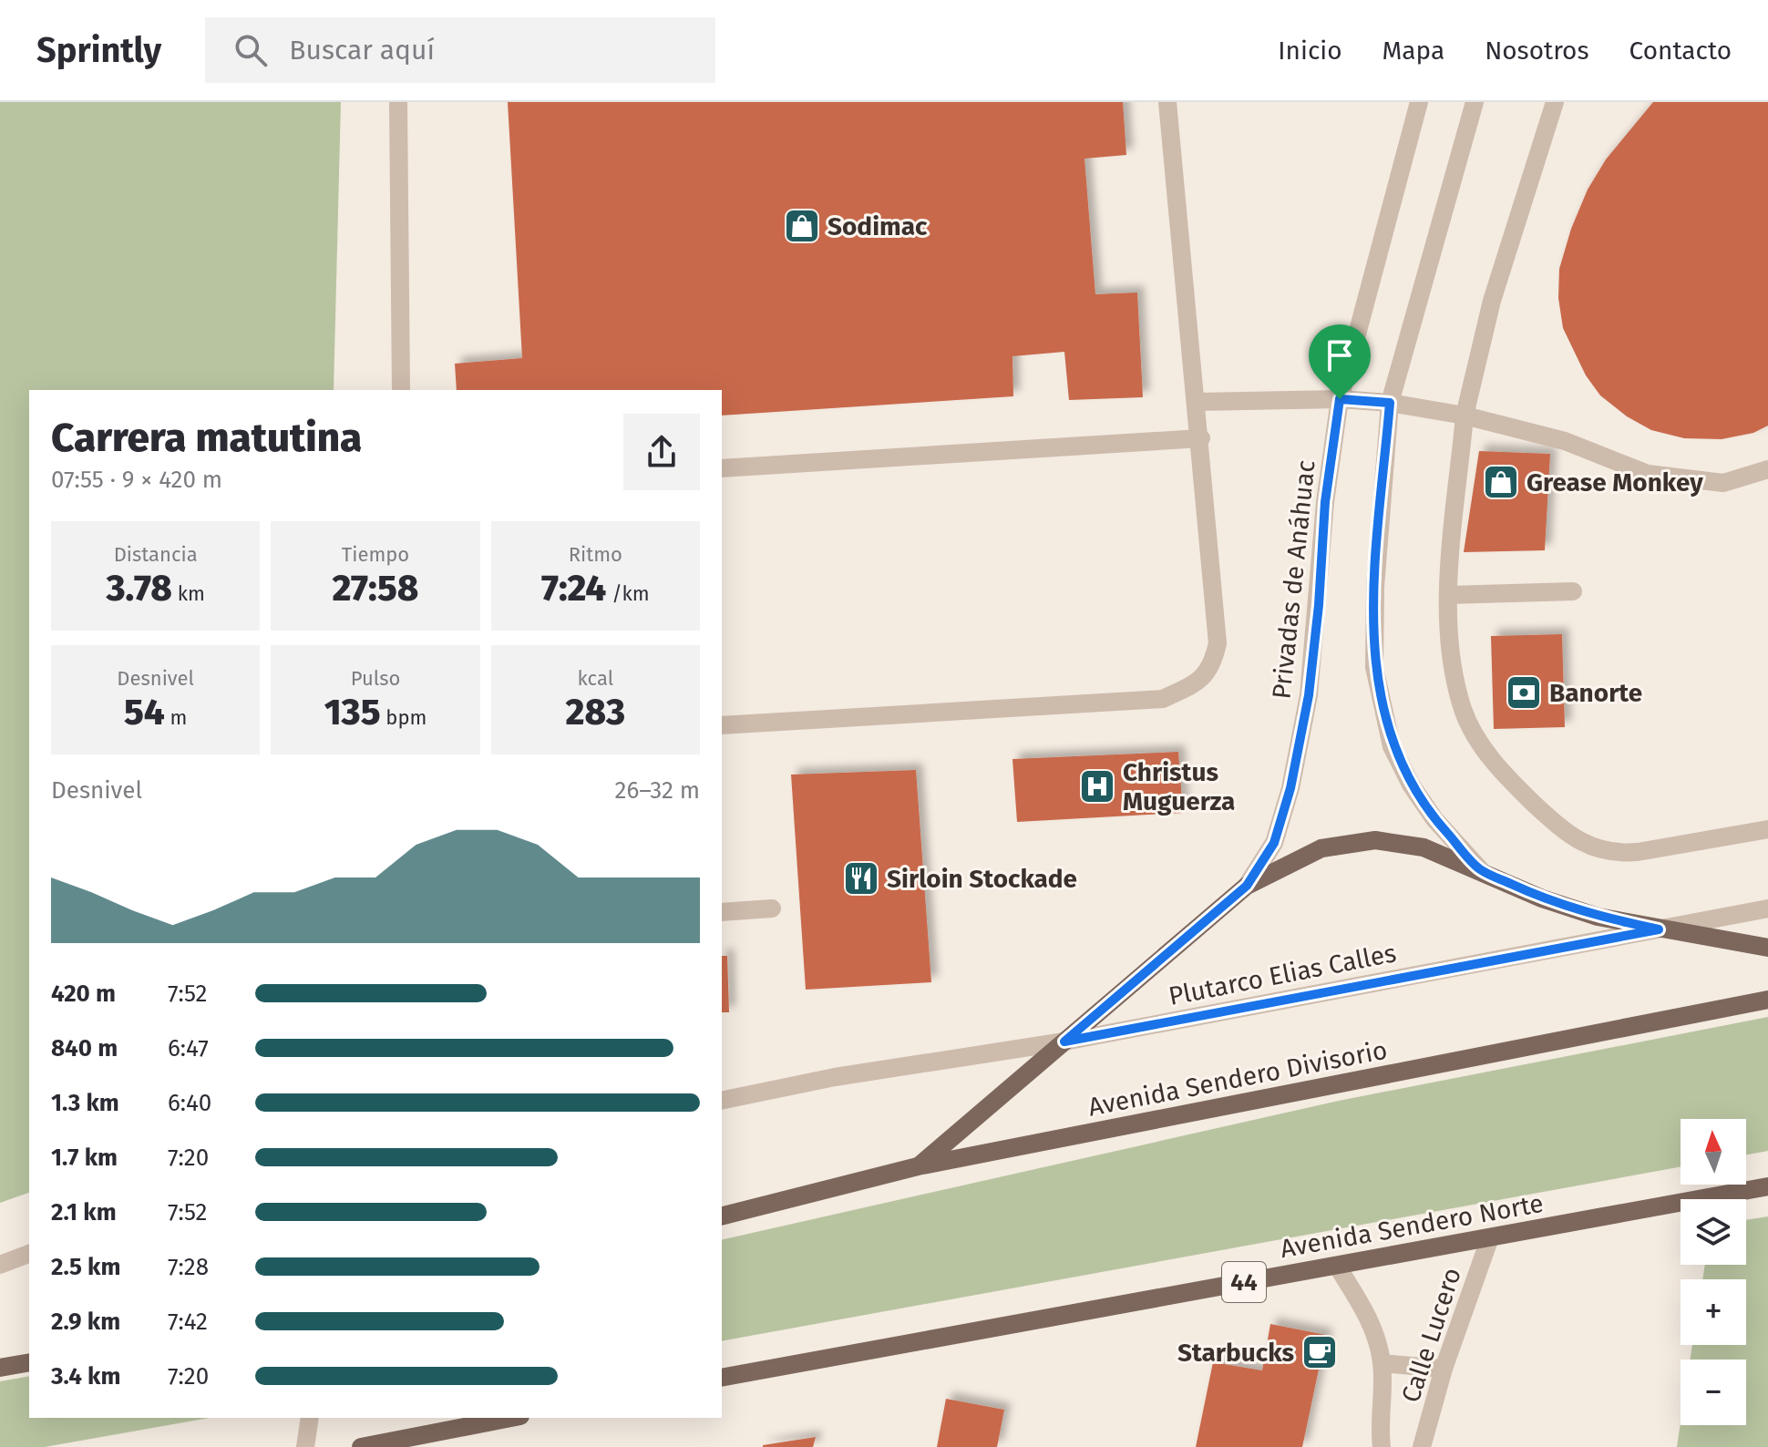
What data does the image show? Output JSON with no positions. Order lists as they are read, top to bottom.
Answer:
{
  "streets": {
    "main road": ["Avenida Sendero Divisorio", "Avenida Sendero Norte", "44"],
    "street": ["Privadas de Anáhuac", "Plutarco Elias Calles", "Calle Lucero"]
  },
  "crossings": [
    ["Avenida Sendero Norte", "Calle Lucero"]
  ],
  "places": {
    "shop": ["Sodimac", "Grease Monkey"],
    "bank": ["Banorte"],
    "hospital": ["Christus Muguerza"],
    "restaurant": ["Sirloin Stockade"],
    "cafe": ["Starbucks"]
  },
  "north": "top",
  "page": {
    "header": "Sprintly",
    "search": "Buscar aquí",
    "nav": [
      "Inicio",
      "Mapa",
      "Nosotros",
      "Contacto"
    ],
    "heading": ["Carrera matutina", "07:55 · 9 × 420 m"],
    "stats": [
      ["Distancia", "3.78 km"],
      ["Tiempo", "27:58"],
      ["Ritmo", "7:24 /km"],
      ["Desnivel", "54 m"],
      ["Pulso", "135 bpm"],
      ["kcal", "283"]
    ],
    "chart": ["Desnivel", "26–32 m"],
    "list": [
      {
        "name": "420 m",
        "note": "7:52"
      },
      {
        "name": "840 m",
        "note": "6:47"
      },
      {
        "name": "1.3 km",
        "note": "6:40"
      },
      {
        "name": "1.7 km",
        "note": "7:20"
      },
      {
        "name": "2.1 km",
        "note": "7:52"
      },
      {
        "name": "2.5 km",
        "note": "7:28"
      },
      {
        "name": "2.9 km",
        "note": "7:42"
      },
      {
        "name": "3.4 km",
        "note": "7:20"
      }
    ],
    "map_buttons": ["+", "−"]
  }
}
